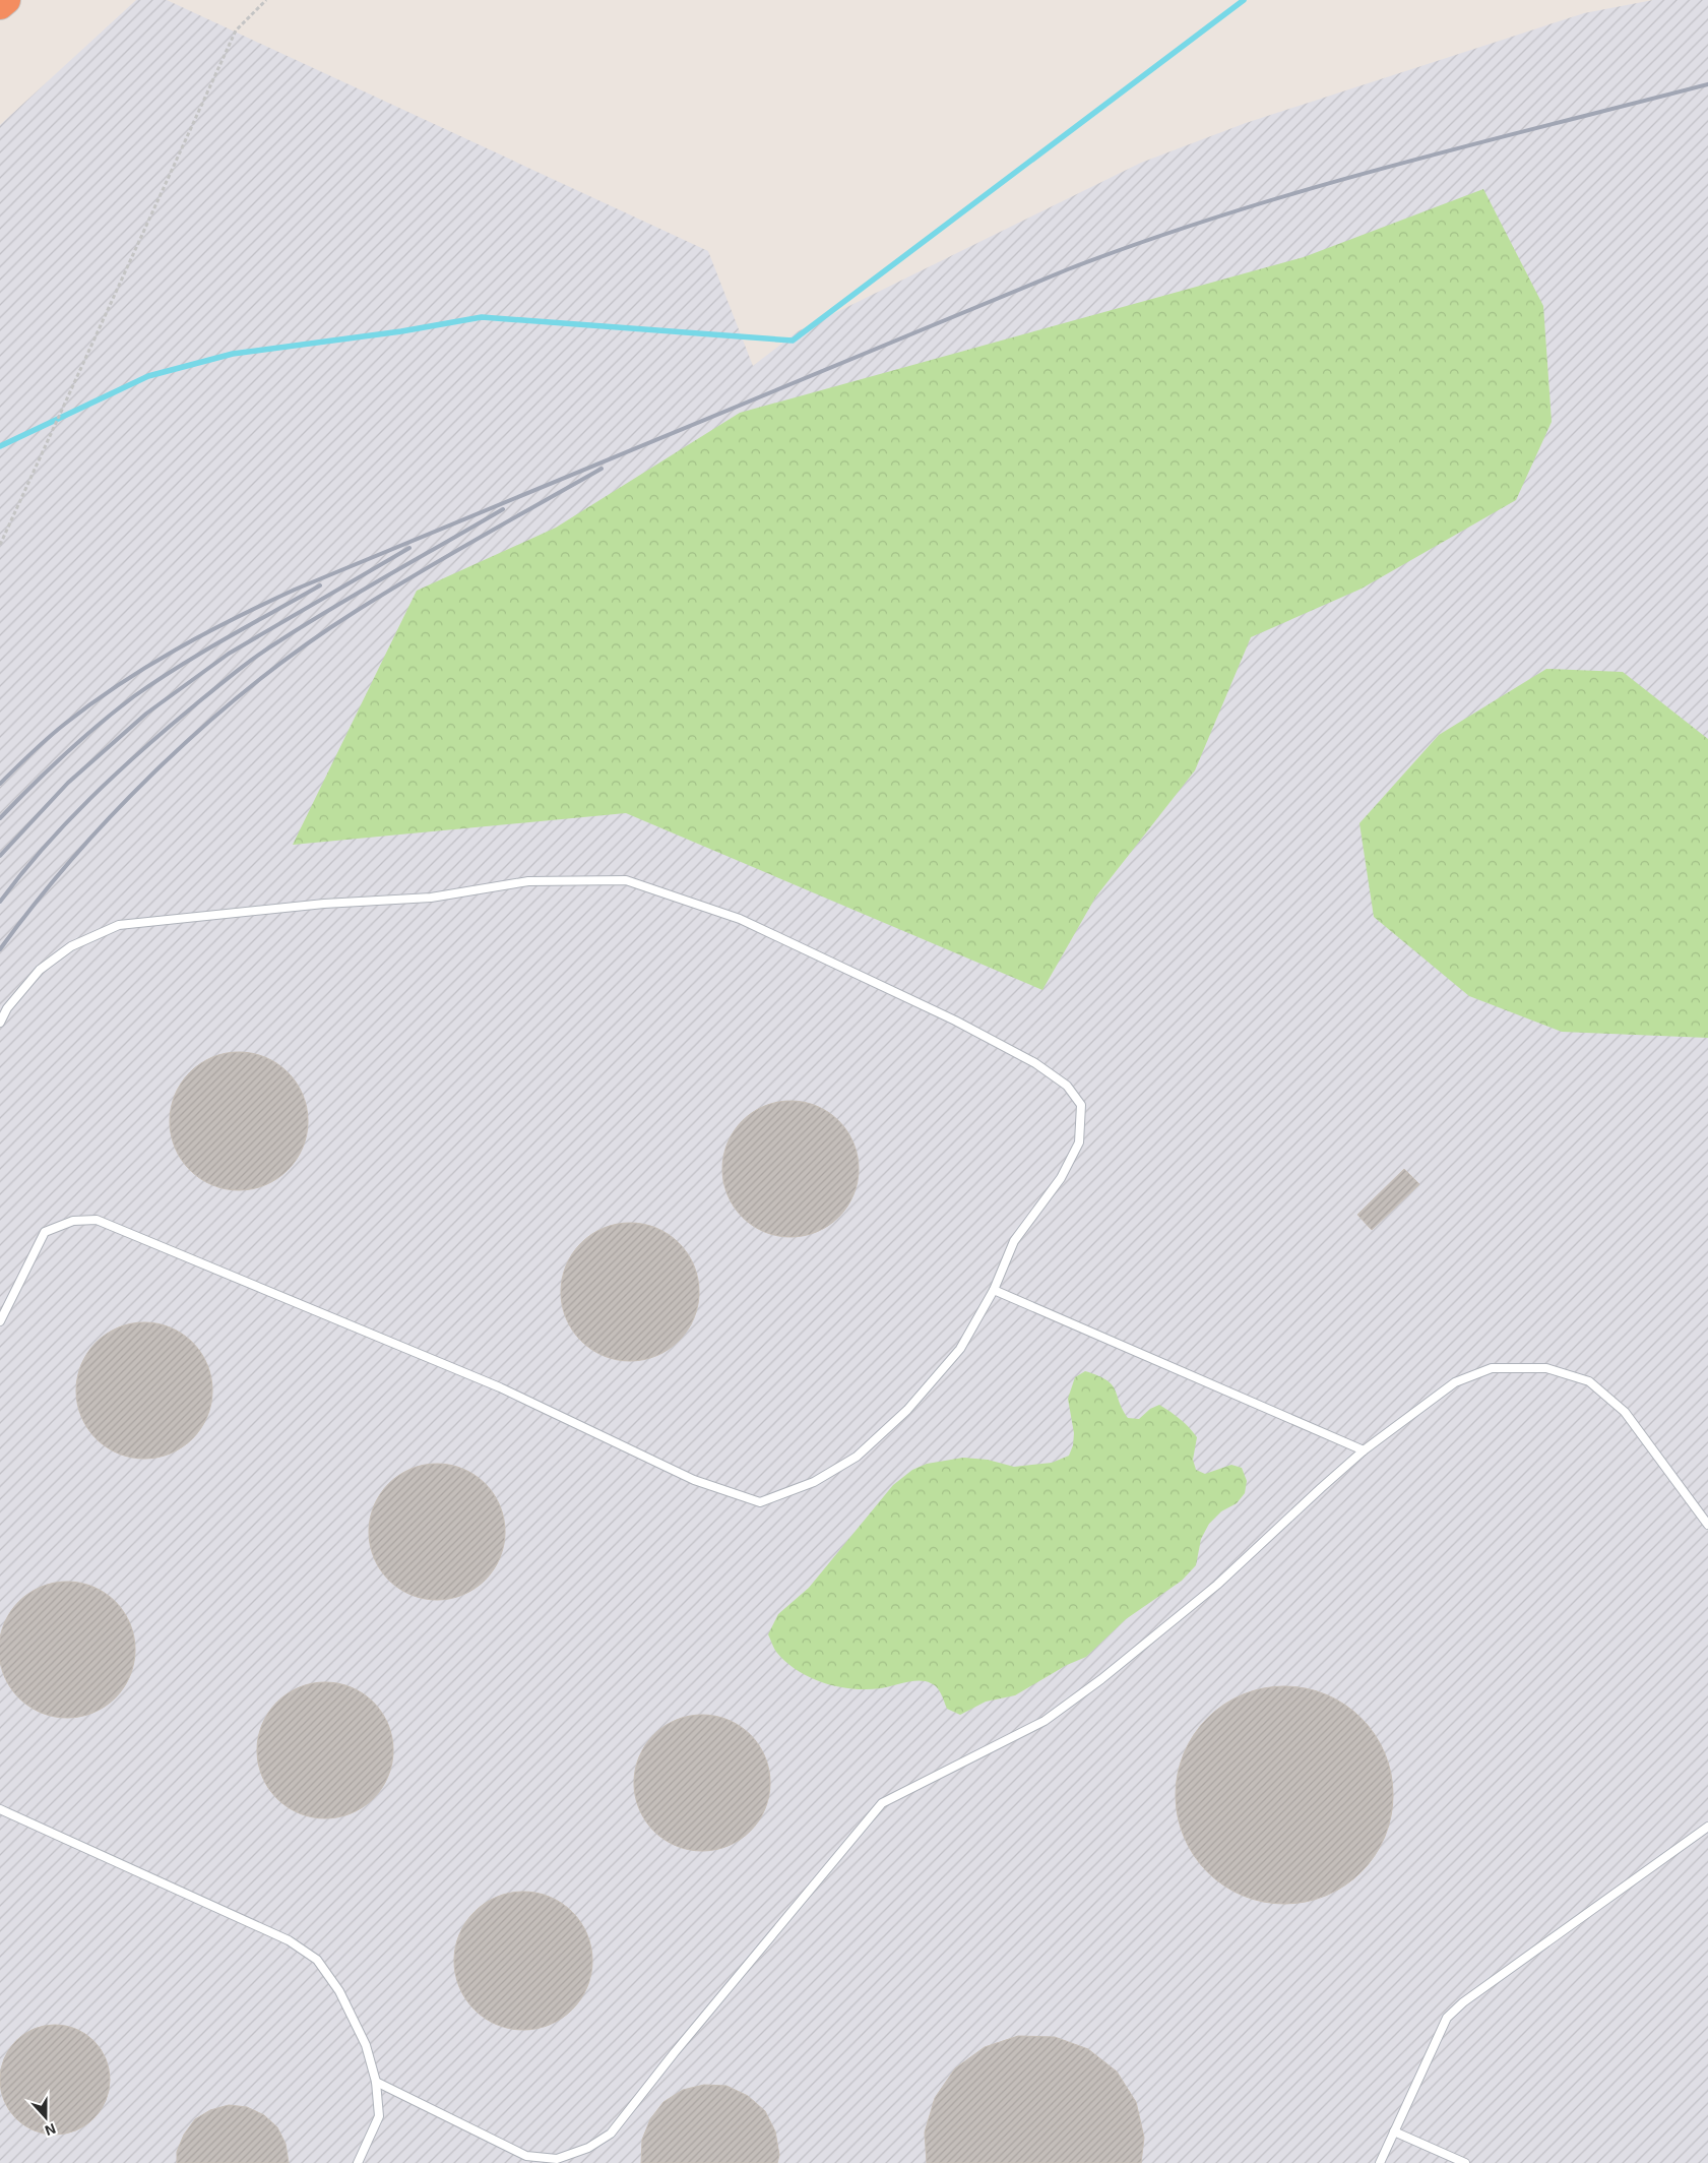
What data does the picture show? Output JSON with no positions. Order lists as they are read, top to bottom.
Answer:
{
  "north": "bottom"
}
